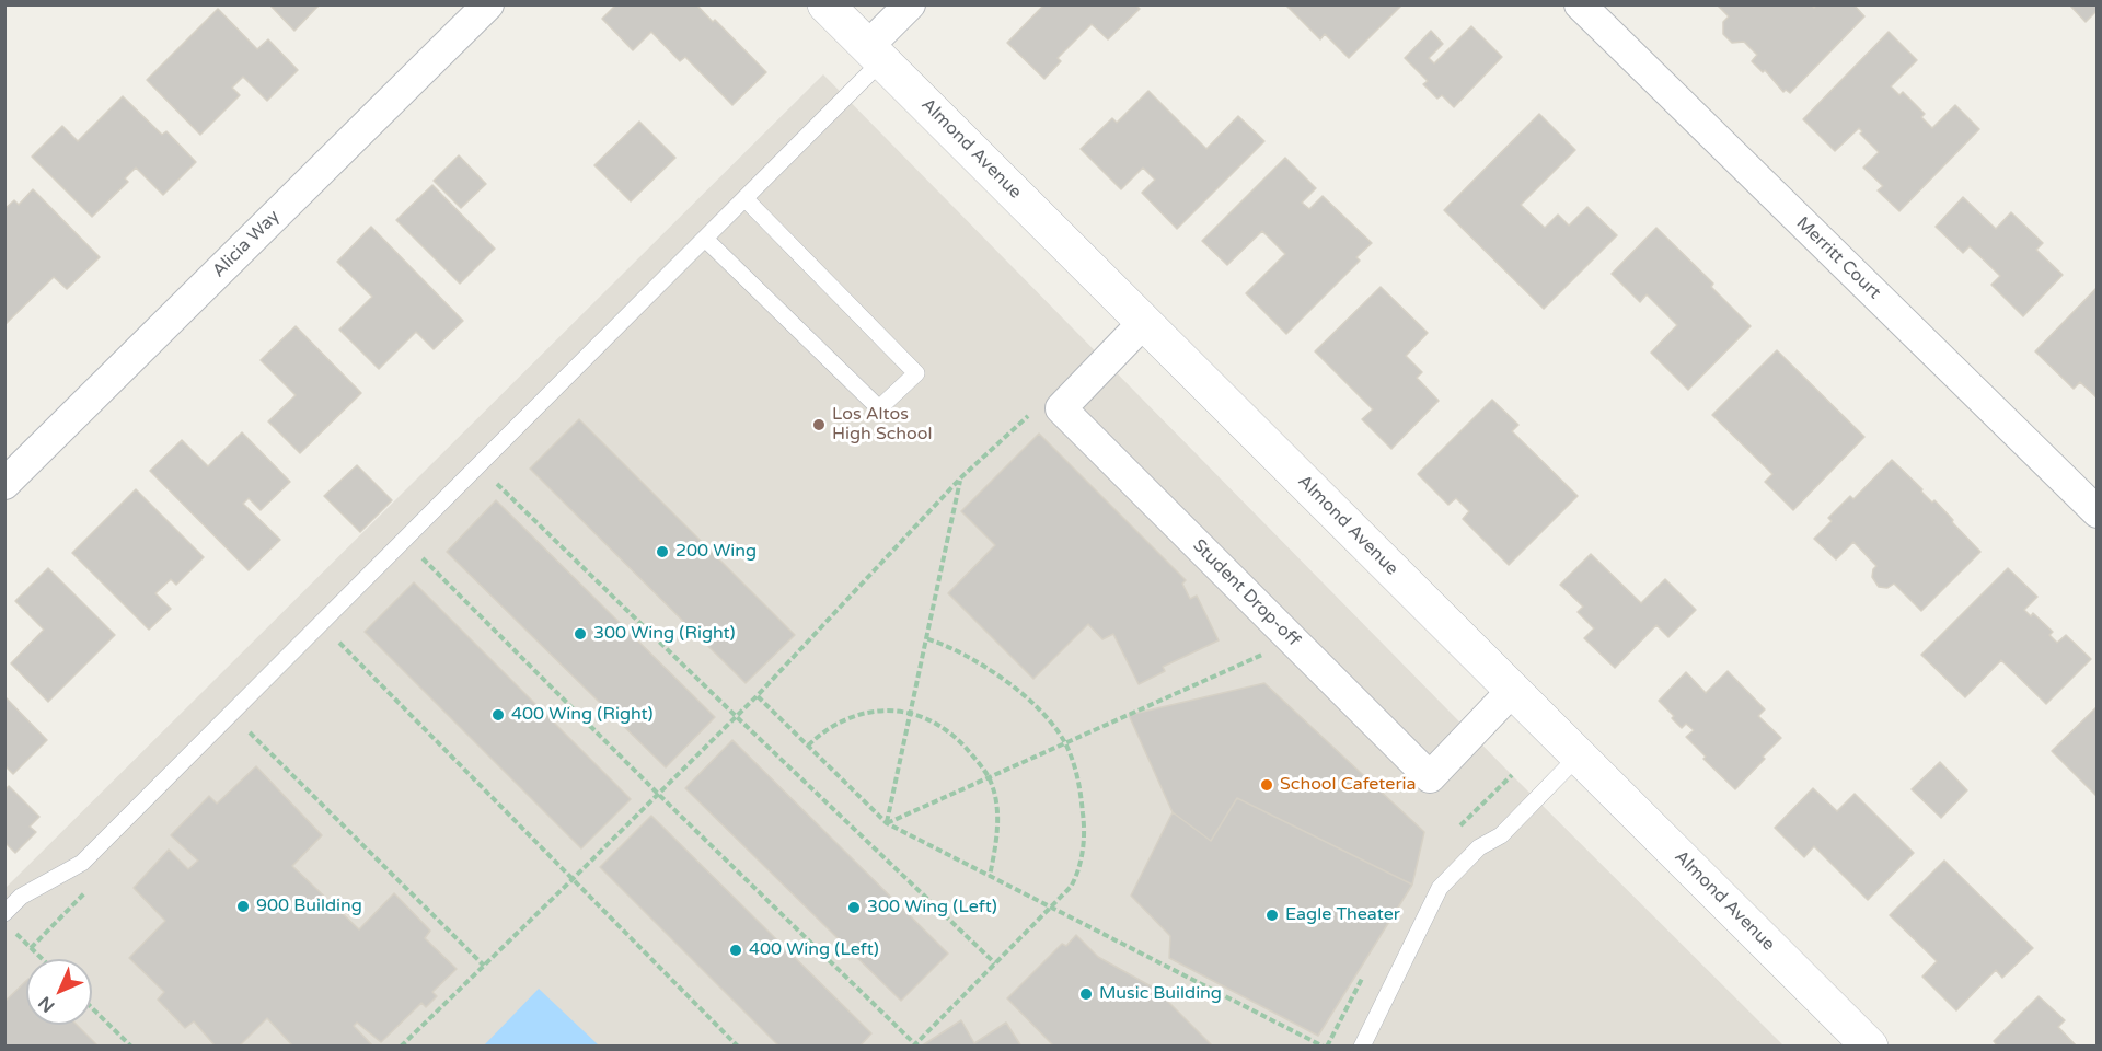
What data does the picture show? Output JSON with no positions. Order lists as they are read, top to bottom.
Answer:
{
  "streets": {
    "street": [
      "Almond Avenue",
      "Alicia Way",
      "Merritt Court",
      "Student Drop-off"
    ]
  },
  "crossings": [
    ["Almond Avenue", "Student Drop-off"]
  ],
  "places": [
    "Los Altos High School",
    "200 Wing",
    "300 Wing (Right)",
    "400 Wing (Right)",
    "School Cafeteria",
    "900 Building",
    "300 Wing (Left)",
    "Eagle Theater",
    "400 Wing (Left)",
    "Music Building"
  ],
  "north": "bottom left"
}
